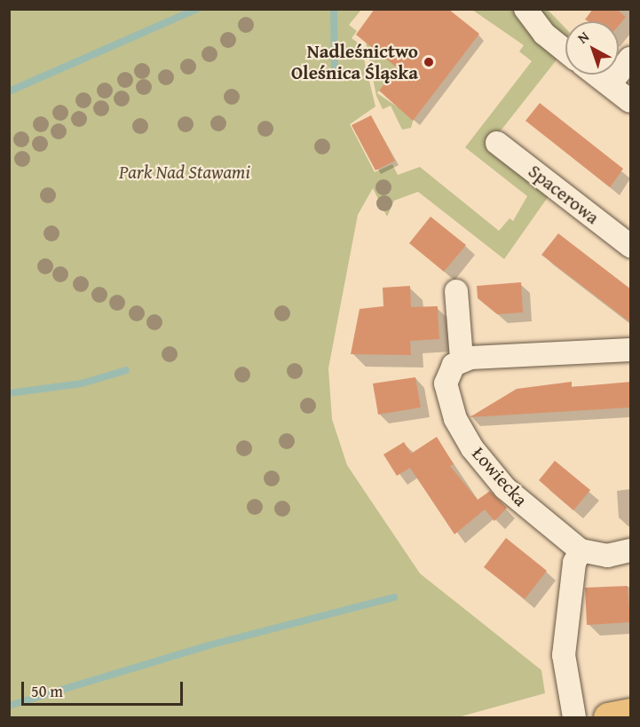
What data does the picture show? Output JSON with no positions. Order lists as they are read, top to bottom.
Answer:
{
  "streets": {
    "street": ["Spacerowa", "Łowiecka"]
  },
  "parks": ["Park Nad Stawami"],
  "places": ["Nadleśnictwo Oleśnica Śląska"],
  "scale_bar": "50 m",
  "north": "top left"
}
